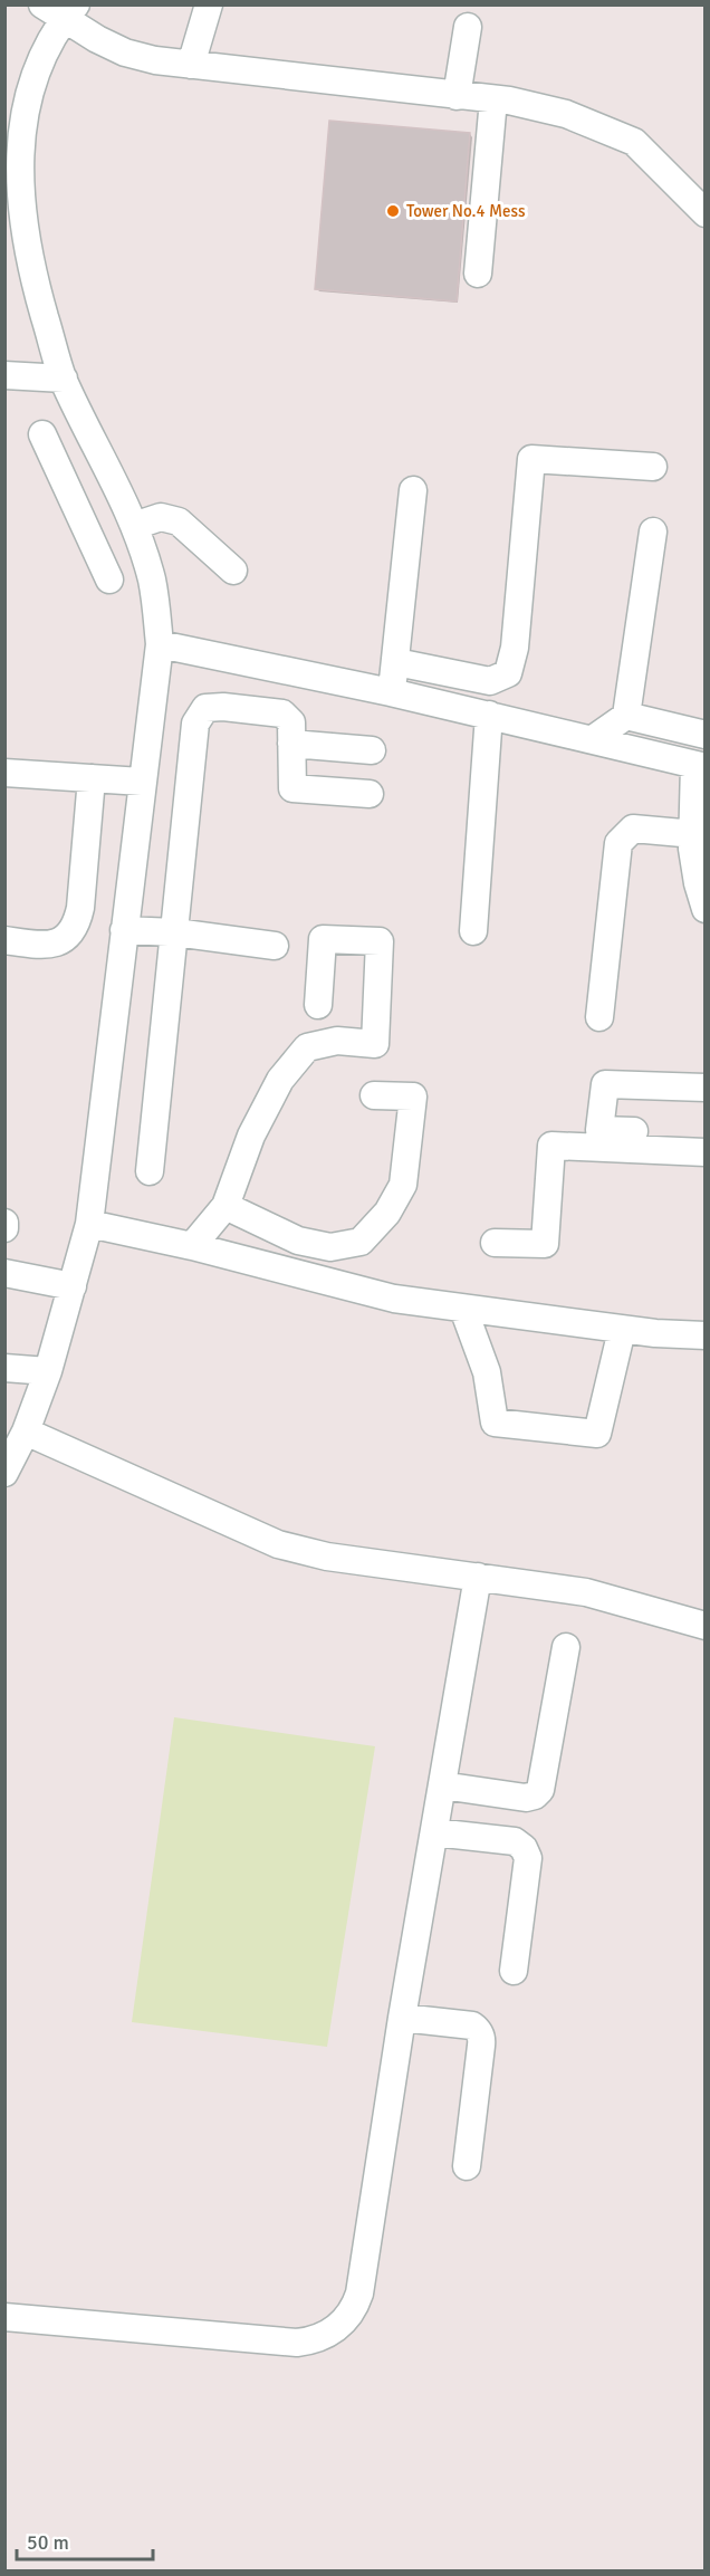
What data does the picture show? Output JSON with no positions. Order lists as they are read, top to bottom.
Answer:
{
  "places": ["Tower No.4 Mess"],
  "scale_bar": "50 m"
}
